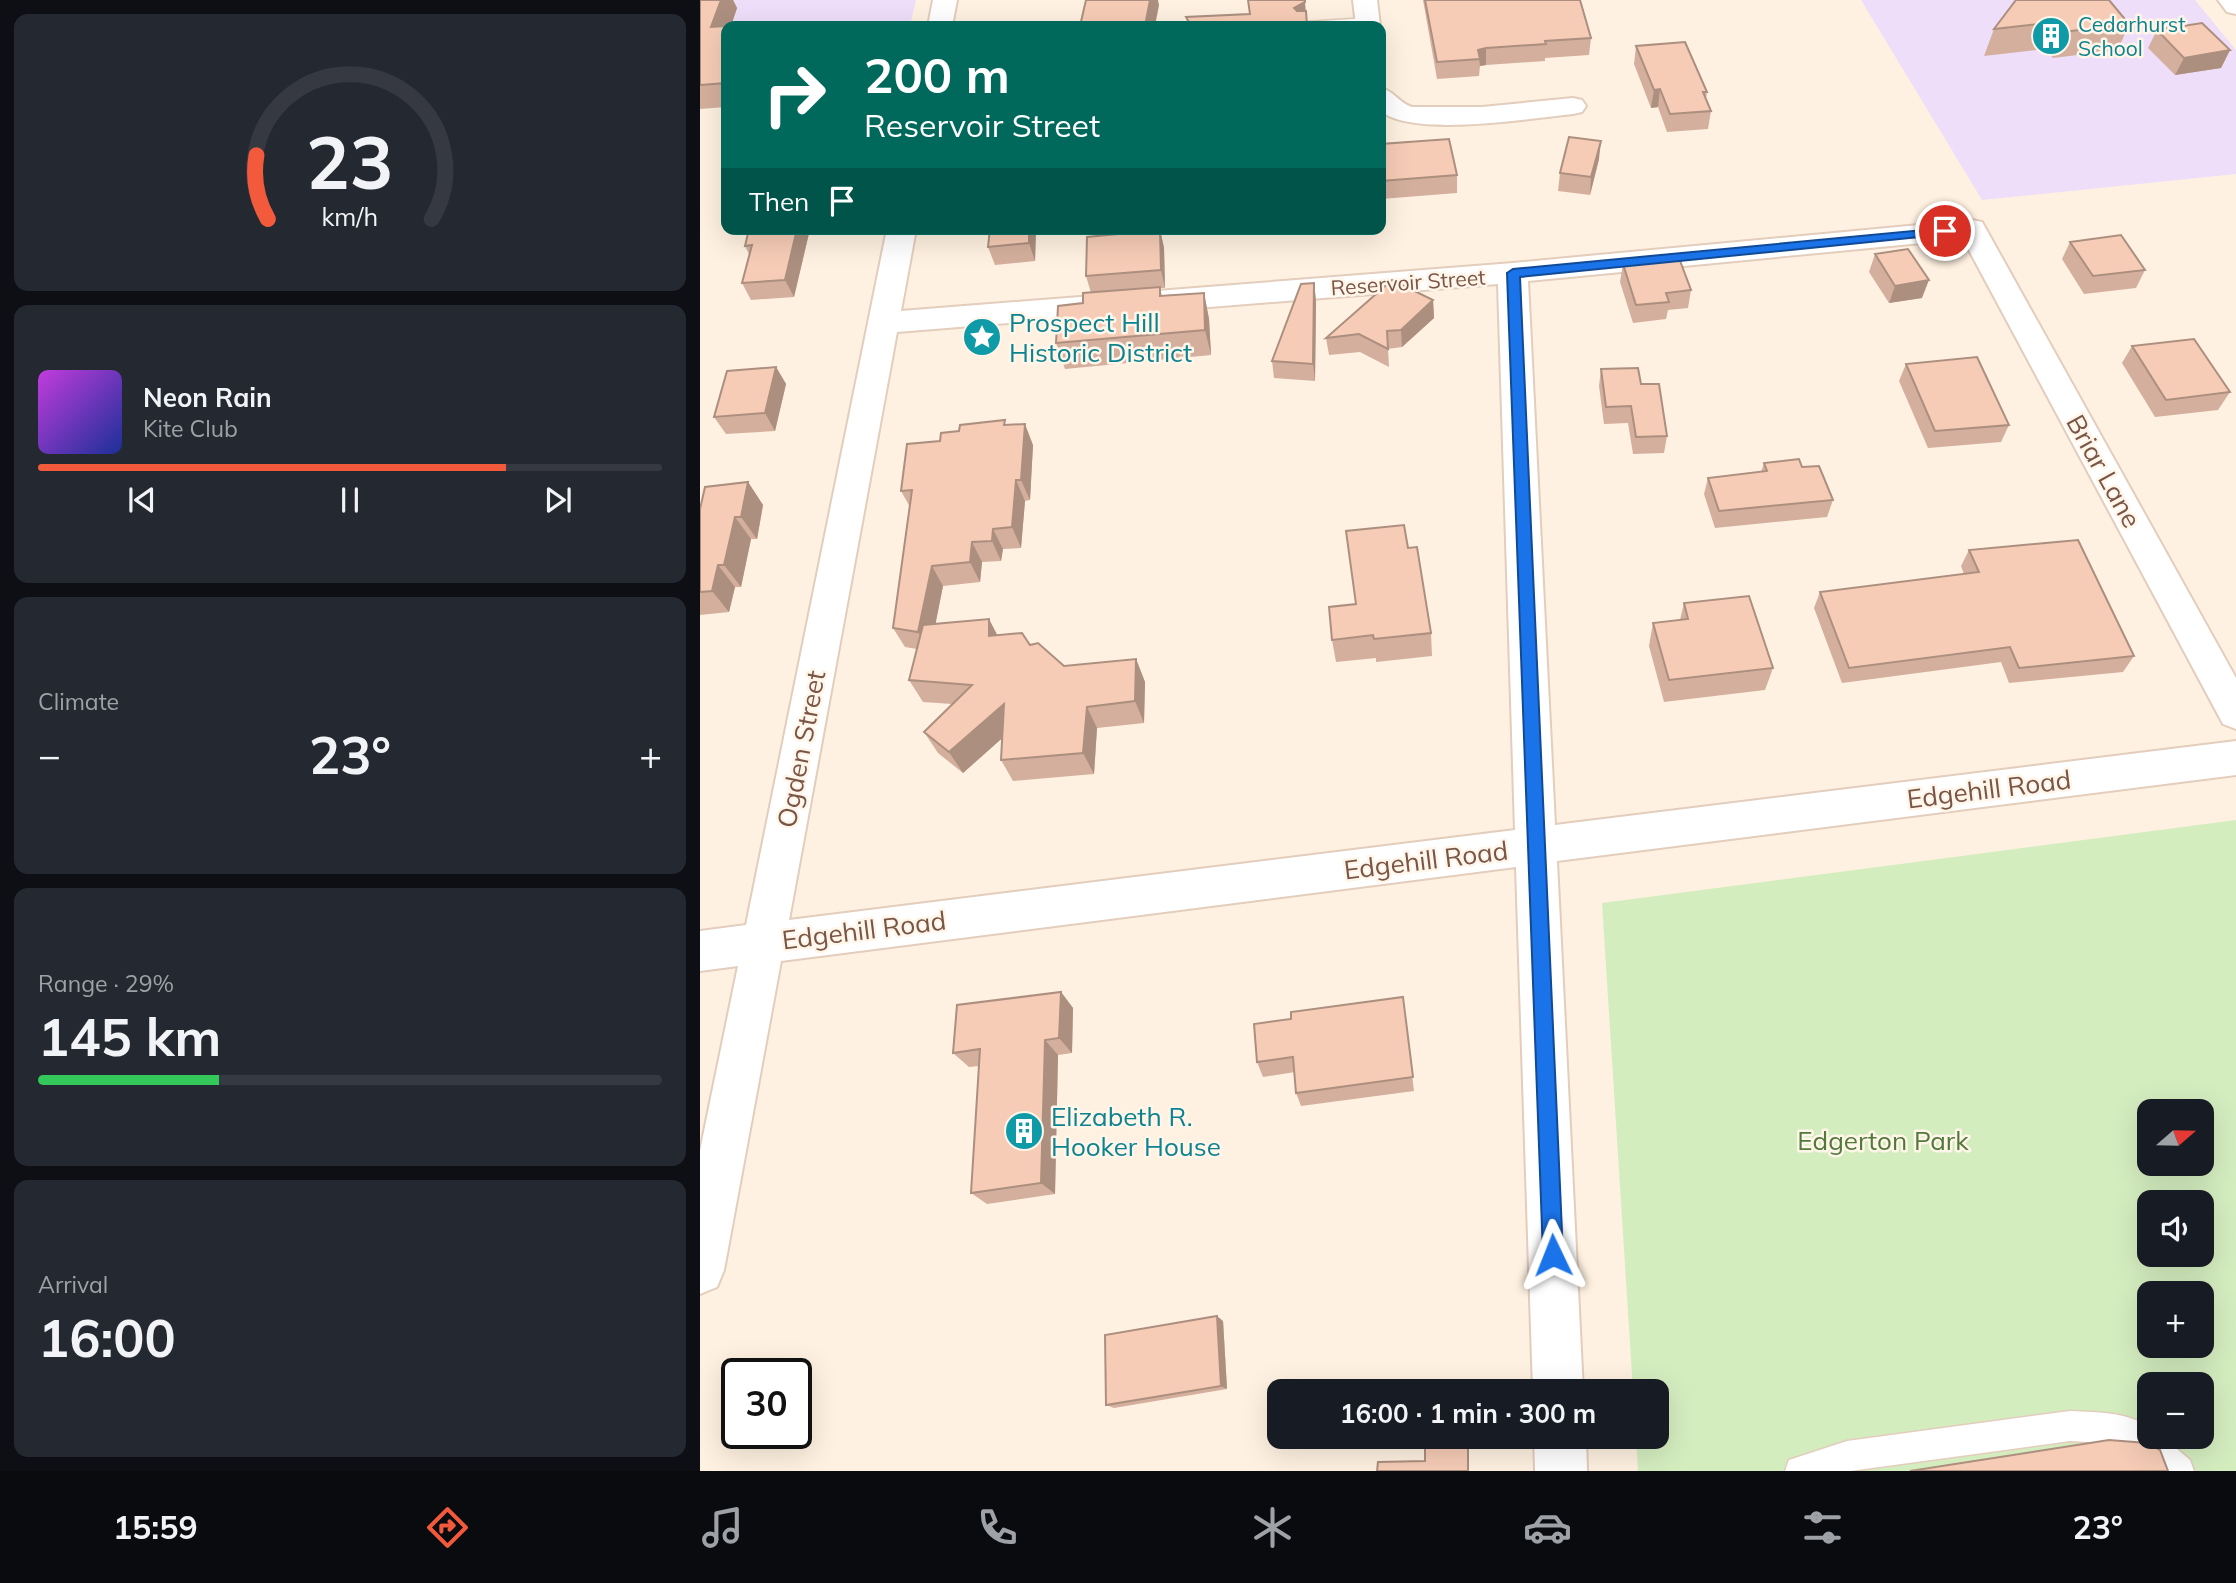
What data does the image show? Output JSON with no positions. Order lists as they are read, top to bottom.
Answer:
{
  "streets": {
    "street": [
      "Reservoir Street",
      "Briar Lane",
      "Ogden Street",
      "Edgehill Road"
    ]
  },
  "crossings": [
    ["Reservoir Street", "Briar Lane"],
    ["Reservoir Street", "Ogden Street"],
    ["Ogden Street", "Edgehill Road"]
  ],
  "parks": ["Edgerton Park"],
  "places": {
    "building": ["Cedarhurst School", "Elizabeth R. Hooker House"],
    "place": ["Prospect Hill Historic District"]
  },
  "north": "right",
  "page": {
    "turn": ["200 m", "Reservoir Street"],
    "then": "Then",
    "song": ["Neon Rain", "Kite Club"],
    "tile": [
      "Climate",
      ["Range · 29%", "145 km"],
      ["Arrival", "16:00"]
    ],
    "heat": ["−", "23°", "+"],
    "map_buttons": ["+", "−"],
    "limit": "30",
    "trip": "16:00 · 1 min · 300 m",
    "tabs": ["15:59", "23°"],
    "gauge": ["23", "km/h"]
  }
}
